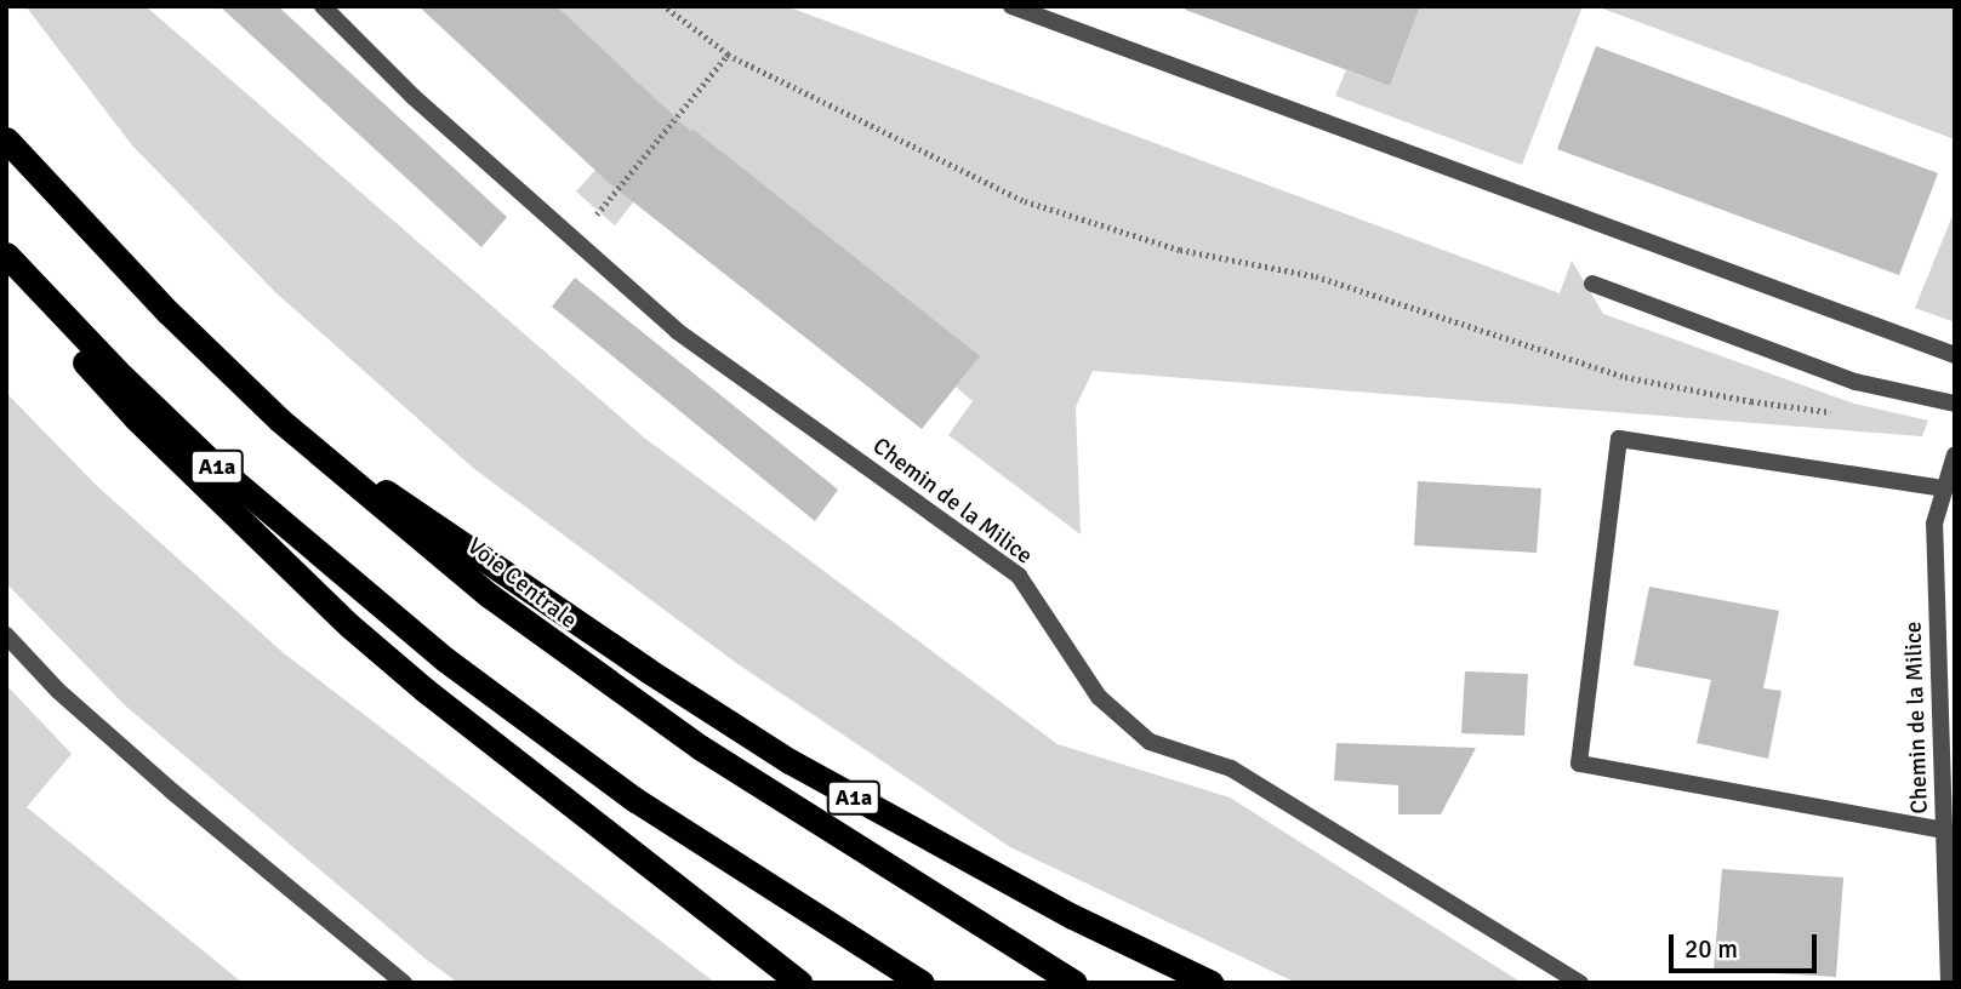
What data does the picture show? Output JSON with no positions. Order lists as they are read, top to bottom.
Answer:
{
  "streets": {
    "highway": ["A1a", "Voie Centrale"],
    "street": ["Chemin de la Milice"]
  },
  "crossings": [
    ["A1a", "Voie Centrale"]
  ],
  "scale_bar": "20 m"
}
